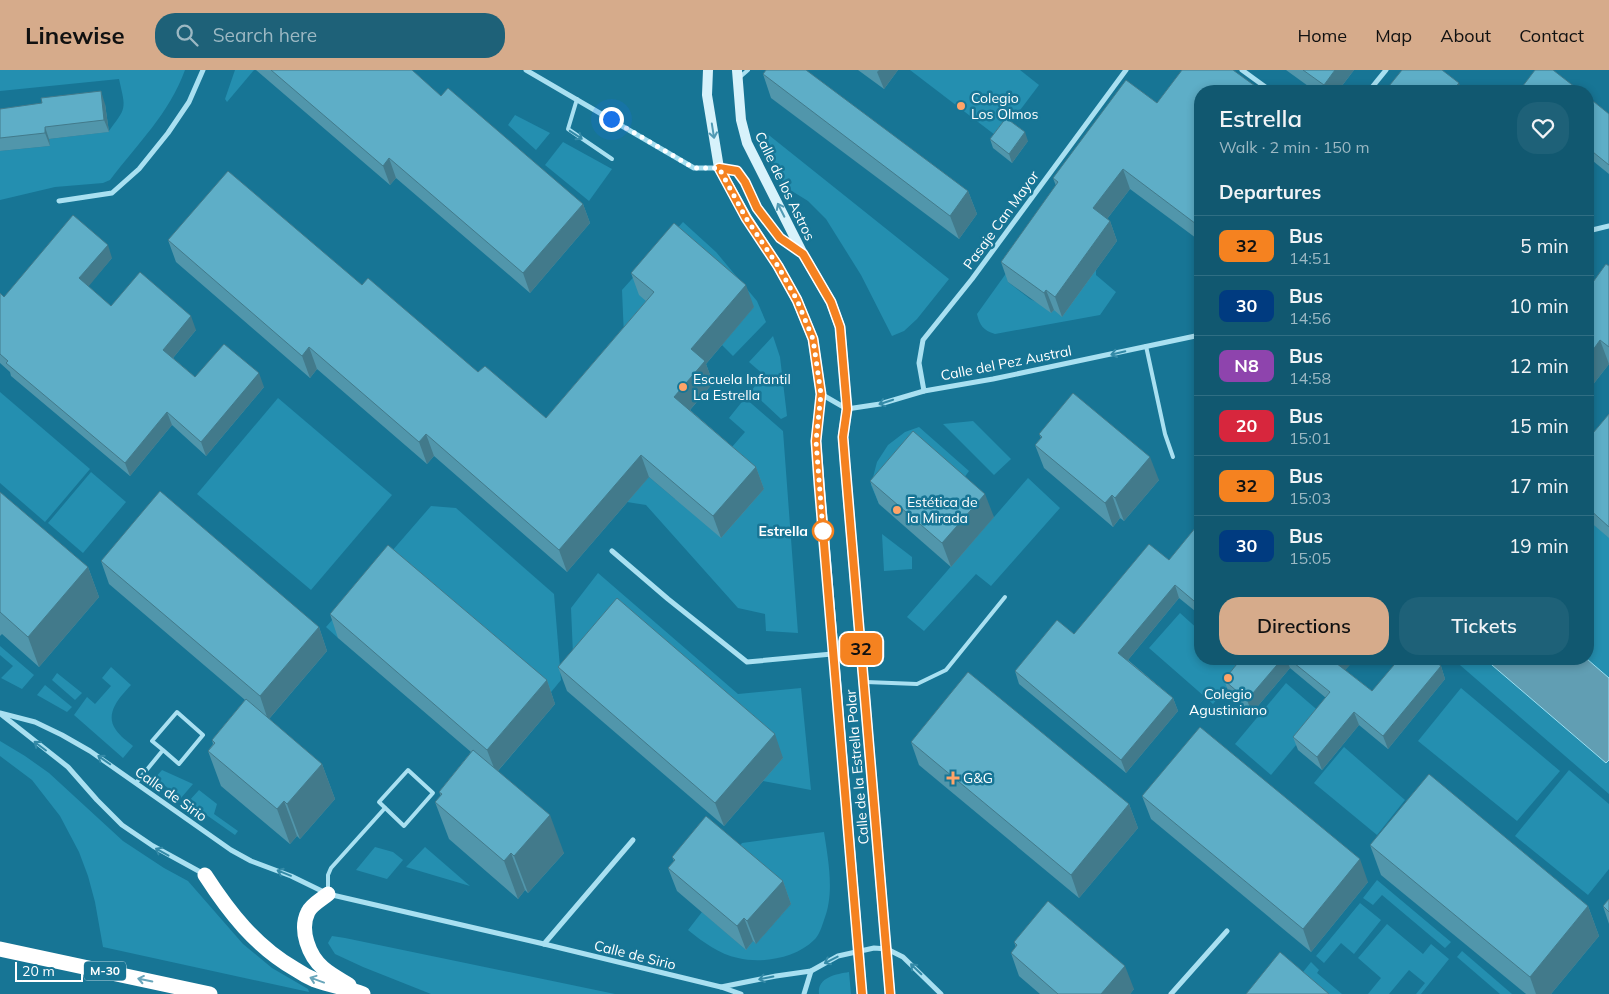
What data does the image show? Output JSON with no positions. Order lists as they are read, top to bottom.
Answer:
{
  "streets": {
    "highway": ["M-30"],
    "main road": ["Calle de los Astros", "Calle de la Estrella Polar"],
    "street": ["Pasaje Can Mayor", "Calle del Pez Austral", "Calle de Sirio"]
  },
  "crossings": [
    ["Calle de los Astros", "Calle de la Estrella Polar"],
    ["Pasaje Can Mayor", "Calle del Pez Austral"],
    ["Calle del Pez Austral", "Calle de la Estrella Polar"],
    ["Calle de la Estrella Polar", "Calle de Sirio"]
  ],
  "one_way": ["Calle del Pez Austral", "Calle de Sirio"],
  "places": {
    "other": [
      "Colegio Los Olmos",
      "Escuela Infantil La Estrella",
      "Estética de la Mirada",
      "Estrella",
      "Colegio Agustiniano"
    ],
    "health": ["G&G"]
  },
  "lines": ["bus line 32"],
  "scale_bar": "20 m",
  "page": {
    "header": "Linewise",
    "search": "Search here",
    "nav": [
      "Home",
      "Map",
      "About",
      "Contact"
    ],
    "on_map": "32",
    "heading": [
      ["Estrella", "Walk · 2 min · 150 m"],
      "Departures"
    ],
    "list": [
      {
        "mark": "32",
        "name": "Bus",
        "note": "14:51",
        "value": "5 min"
      },
      {
        "mark": "30",
        "name": "Bus",
        "note": "14:56",
        "value": "10 min"
      },
      {
        "mark": "N8",
        "name": "Bus",
        "note": "14:58",
        "value": "12 min"
      },
      {
        "mark": "20",
        "name": "Bus",
        "note": "15:01",
        "value": "15 min"
      },
      {
        "mark": "32",
        "name": "Bus",
        "note": "15:03",
        "value": "17 min"
      },
      {
        "mark": "30",
        "name": "Bus",
        "note": "15:05",
        "value": "19 min"
      }
    ],
    "buttons": ["Directions", "Tickets"],
    "scale": "20 m"
  }
}
